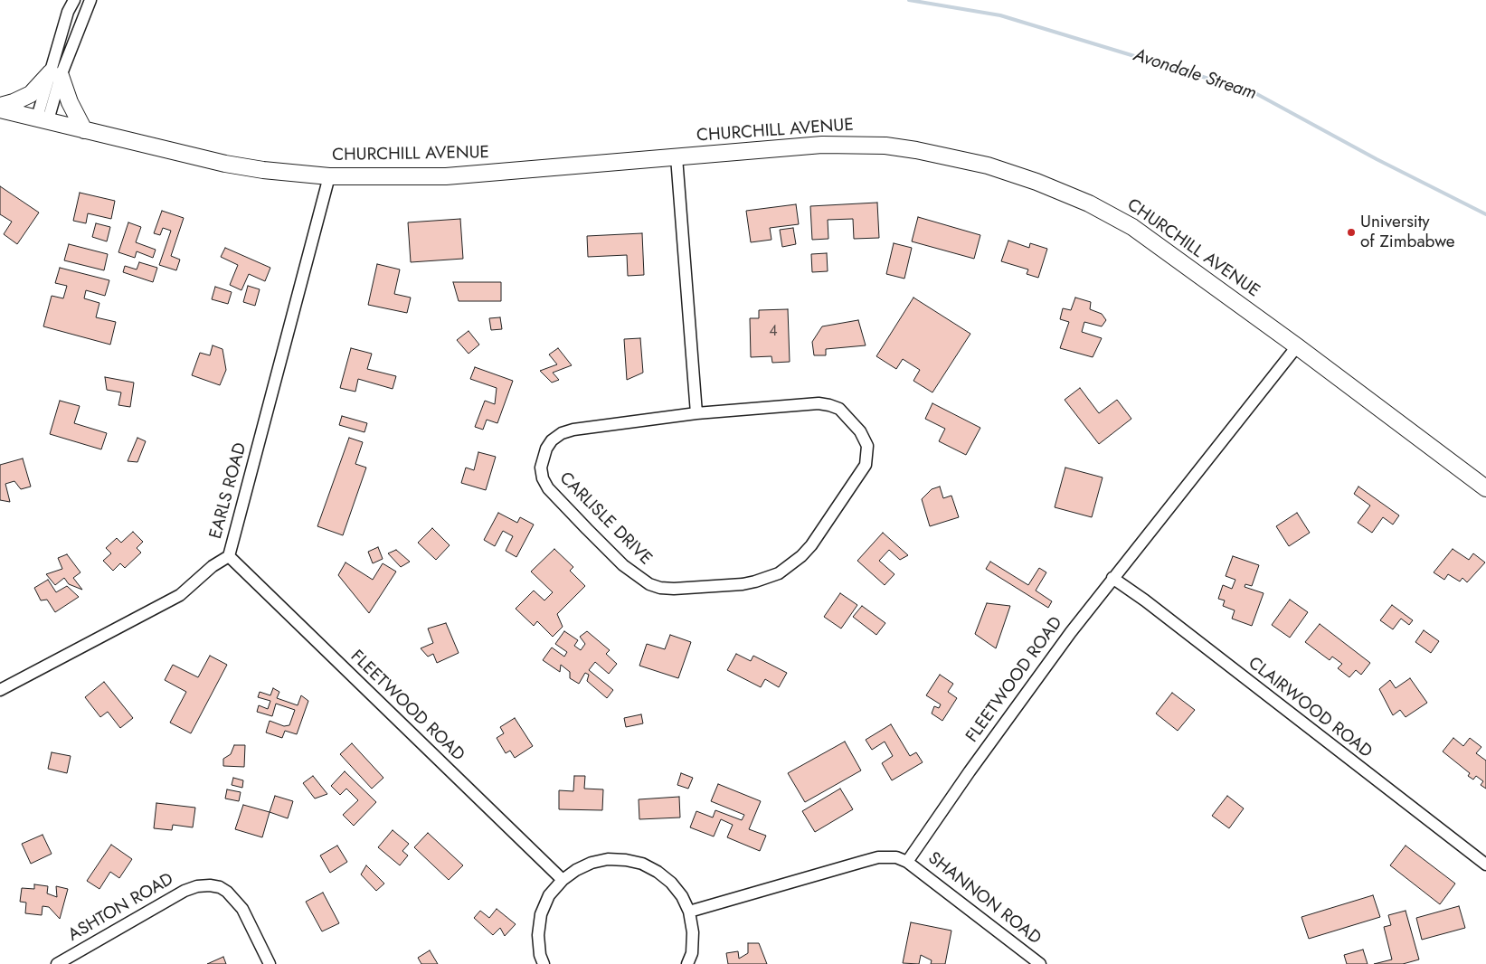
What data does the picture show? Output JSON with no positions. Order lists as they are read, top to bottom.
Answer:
{
  "streets": {
    "main road": ["CHURCHILL AVENUE"],
    "street": [
      "EARLS ROAD",
      "CARLISLE DRIVE",
      "FLEETWOOD ROAD",
      "CLAIRWOOD ROAD",
      "SHANNON ROAD",
      "ASHTON ROAD"
    ]
  },
  "crossings": [
    ["CHURCHILL AVENUE", "EARLS ROAD"],
    ["CHURCHILL AVENUE", "FLEETWOOD ROAD"],
    ["EARLS ROAD", "FLEETWOOD ROAD"],
    ["FLEETWOOD ROAD", "CLAIRWOOD ROAD"],
    ["FLEETWOOD ROAD", "SHANNON ROAD"]
  ],
  "water": ["Avondale Stream"],
  "places": ["University of Zimbabwe"],
  "house_numbers": ["4"]
}
